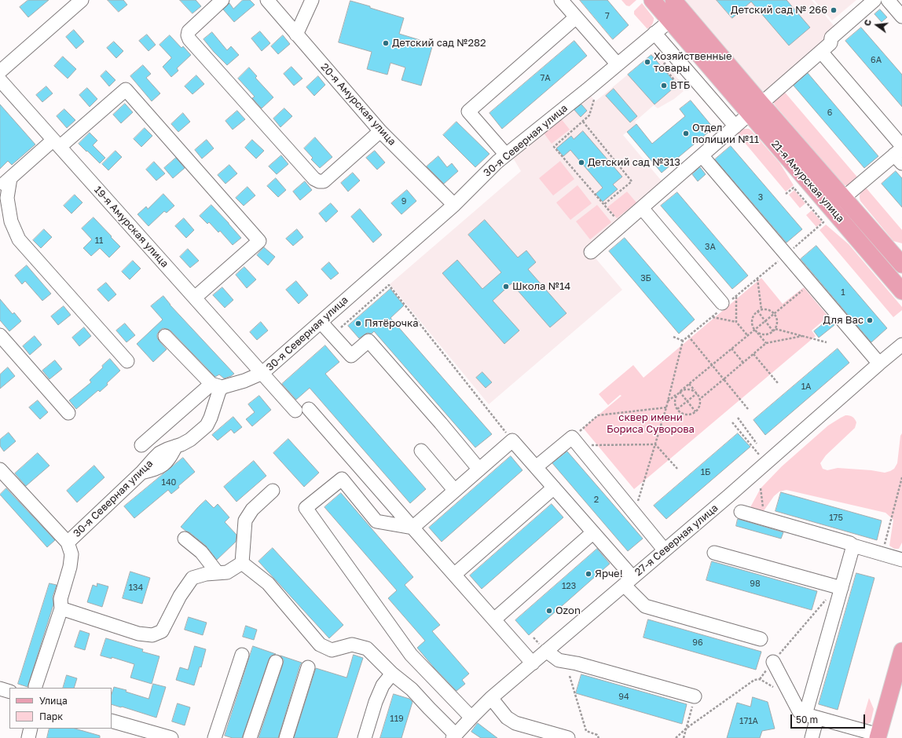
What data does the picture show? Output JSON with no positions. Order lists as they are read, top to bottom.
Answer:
{
  "streets": {
    "main road": ["21-я Амурская улица"],
    "street": [
      "20-я Амурская улица",
      "30-я Северная улица",
      "19-я Амурская улица",
      "27-я Северная улица"
    ]
  },
  "crossings": [
    ["20-я Амурская улица", "30-я Северная улица"],
    ["30-я Северная улица", "21-я Амурская улица"],
    ["30-я Северная улица", "19-я Амурская улица"]
  ],
  "parks": ["сквер имени Бориса Суворова"],
  "places": [
    "Детский сад № 266",
    "Детский сад №282",
    "Хозяйственные товары",
    "ВТБ",
    "Отдел полиции №11",
    "Детский сад №313",
    "Школа №14",
    "Для Вас",
    "Пятёрочка",
    "Ярче!",
    "Ozon"
  ],
  "house_numbers": [
    "7",
    "6А",
    "7А",
    "6",
    "3",
    "9",
    "11",
    "3А",
    "3Б",
    "1",
    "1А",
    "1Б",
    "140",
    "2",
    "175",
    "98",
    "123",
    "134",
    "96",
    "94",
    "119",
    "171А"
  ],
  "legend": ["Улица", "Парк"],
  "scale_bar": "50 m",
  "north": "left"
}
